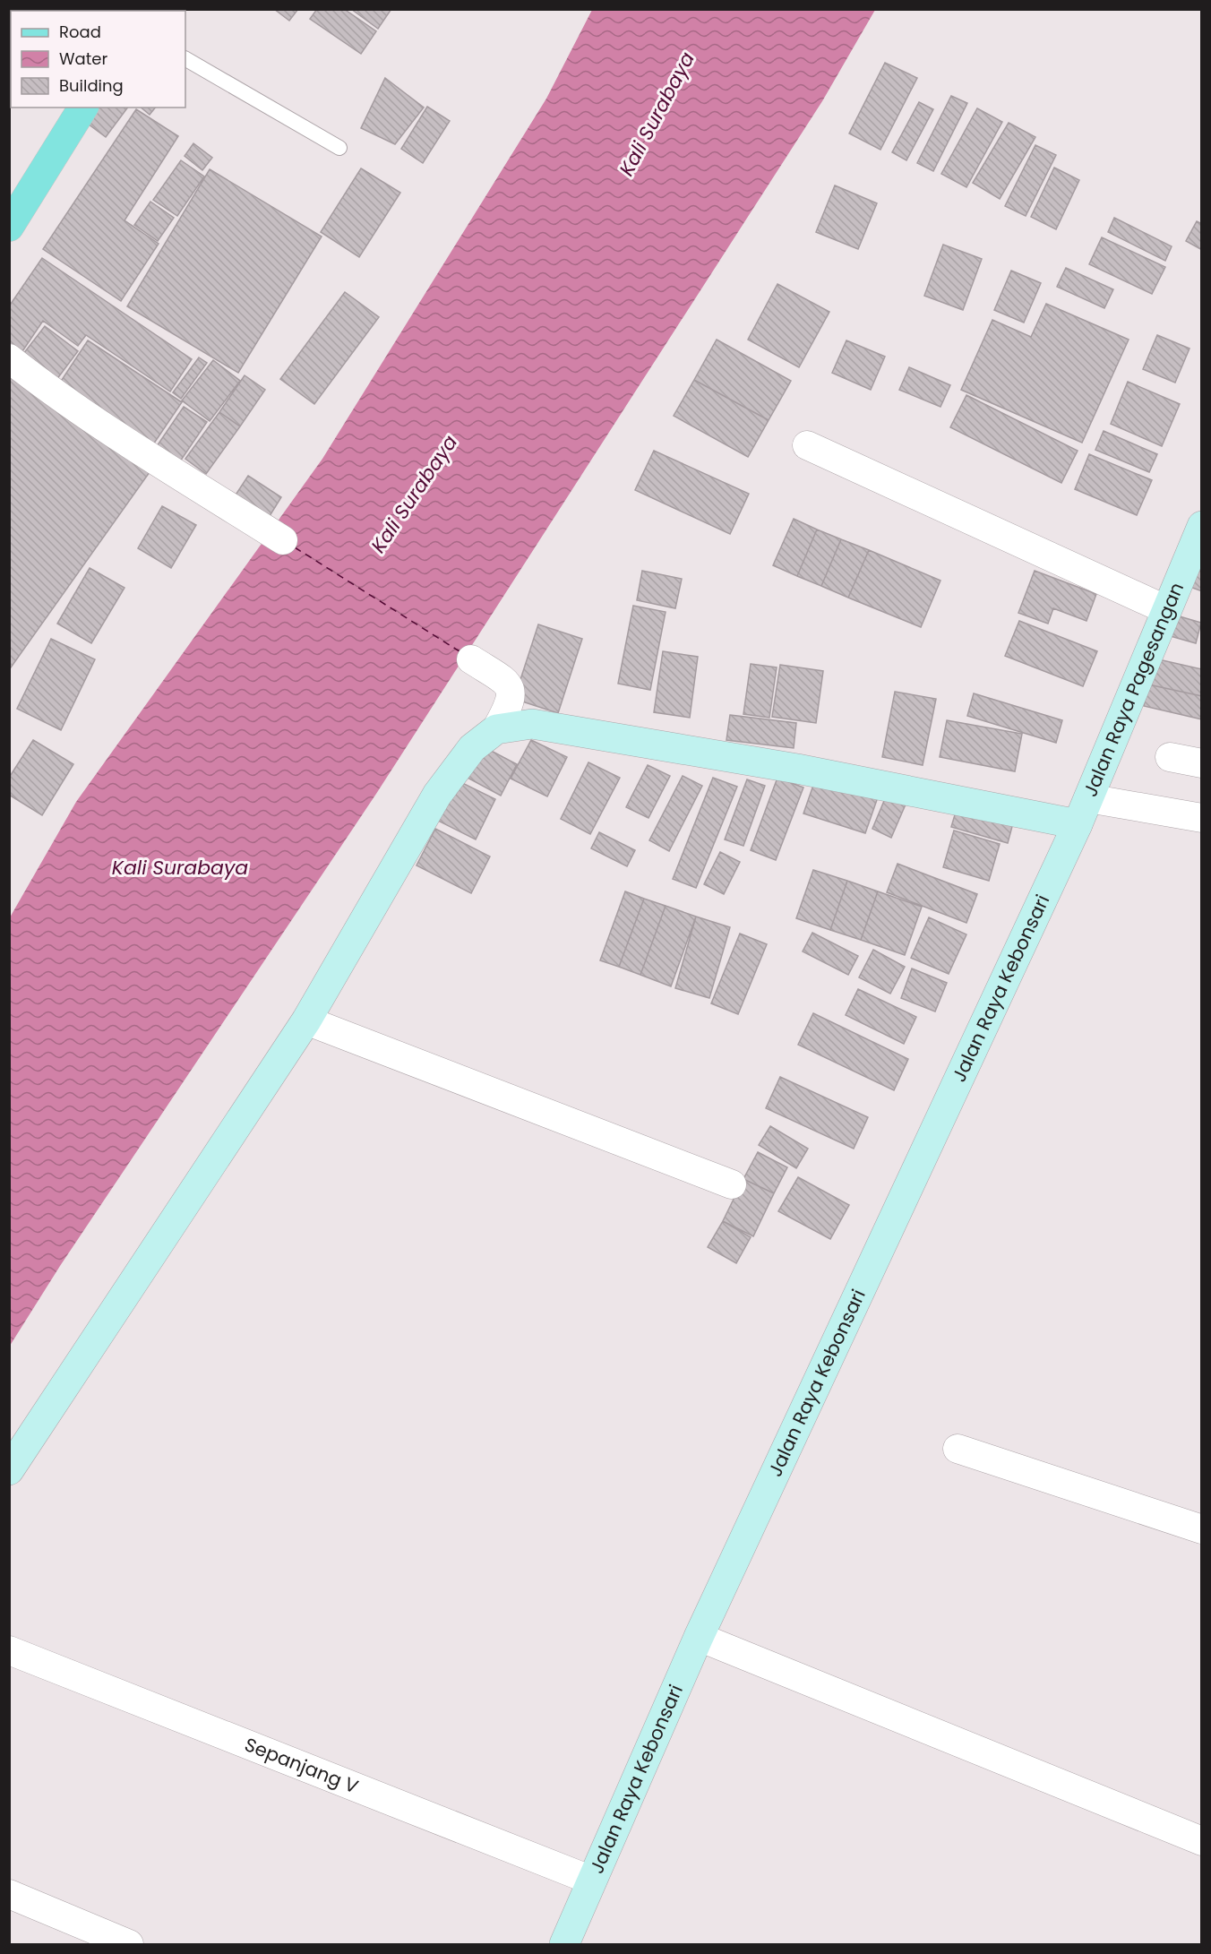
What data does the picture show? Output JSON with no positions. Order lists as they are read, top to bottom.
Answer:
{
  "streets": {
    "main road": ["Jalan Raya Pagesangan", "Jalan Raya Kebonsari"],
    "street": ["Sepanjang V"]
  },
  "crossings": [
    ["Jalan Raya Pagesangan", "Jalan Raya Kebonsari"],
    ["Jalan Raya Kebonsari", "Sepanjang V"]
  ],
  "water": ["Kali Surabaya"],
  "legend": ["Road", "Water", "Building"]
}
